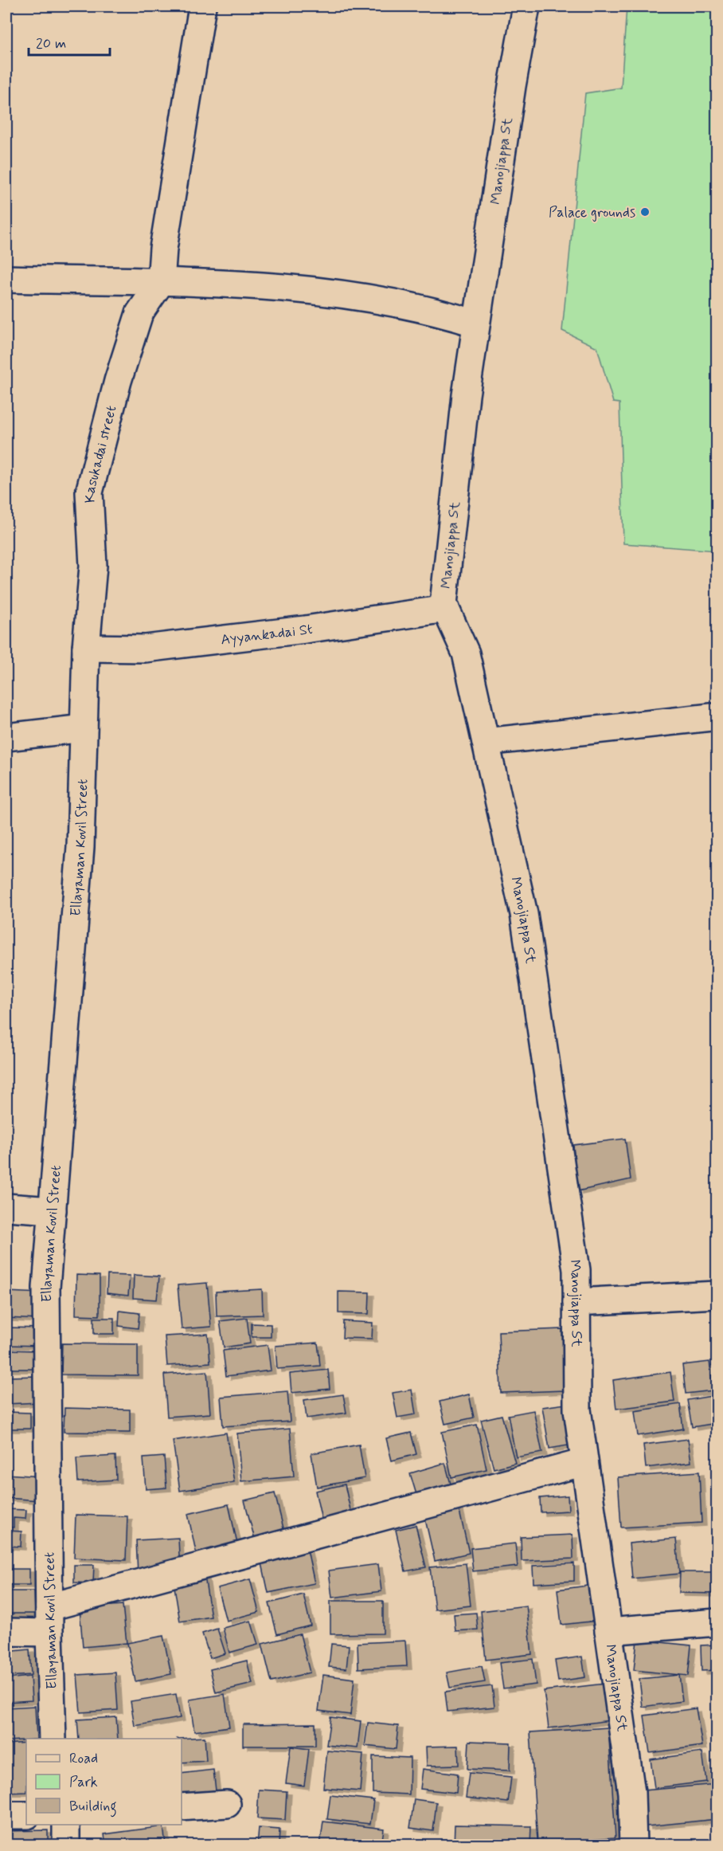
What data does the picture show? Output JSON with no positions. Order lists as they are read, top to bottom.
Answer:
{
  "streets": {
    "street": [
      "Manojiappa St",
      "Kasukadai street",
      "Ayyankadai St",
      "Ellayaman Kovil Street"
    ]
  },
  "crossings": [
    ["Manojiappa St", "Ayyankadai St"],
    ["Kasukadai street", "Ayyankadai St"],
    ["Kasukadai street", "Ellayaman Kovil Street"]
  ],
  "places": ["Palace grounds"],
  "legend": ["Road", "Park", "Building"],
  "scale_bar": "20 m"
}
